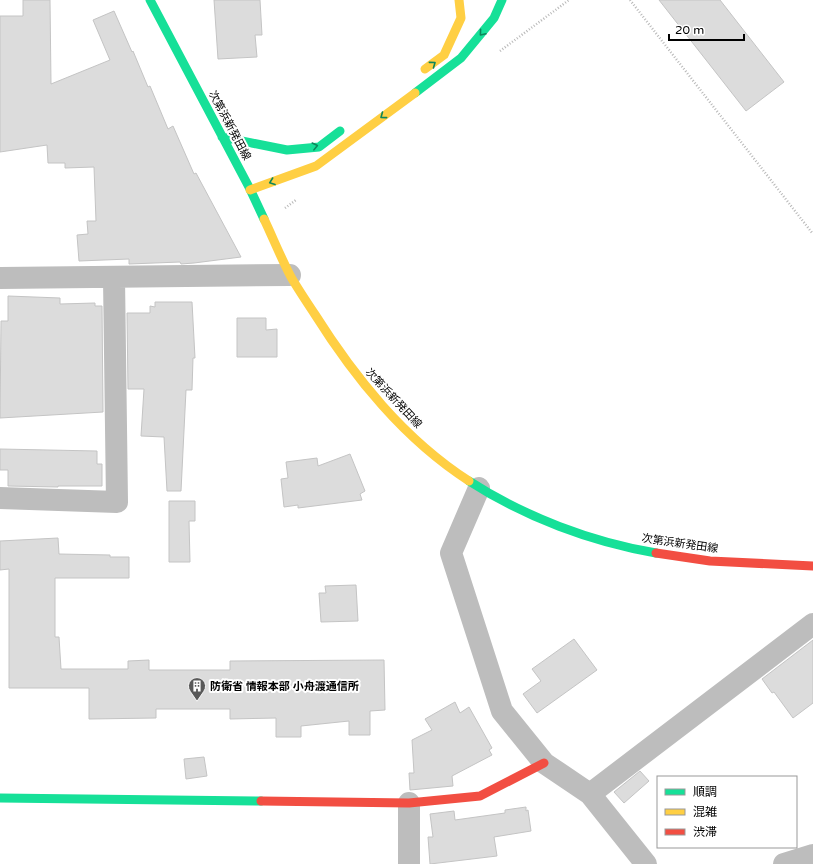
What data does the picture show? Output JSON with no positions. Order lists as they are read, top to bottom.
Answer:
{
  "streets": {
    "main road": ["次第浜新発田線"]
  },
  "places": {
    "building": ["防衛省 情報本部 小舟渡通信所"]
  },
  "legend": ["順調", "混雑", "渋滞"],
  "scale_bar": "20 m"
}
